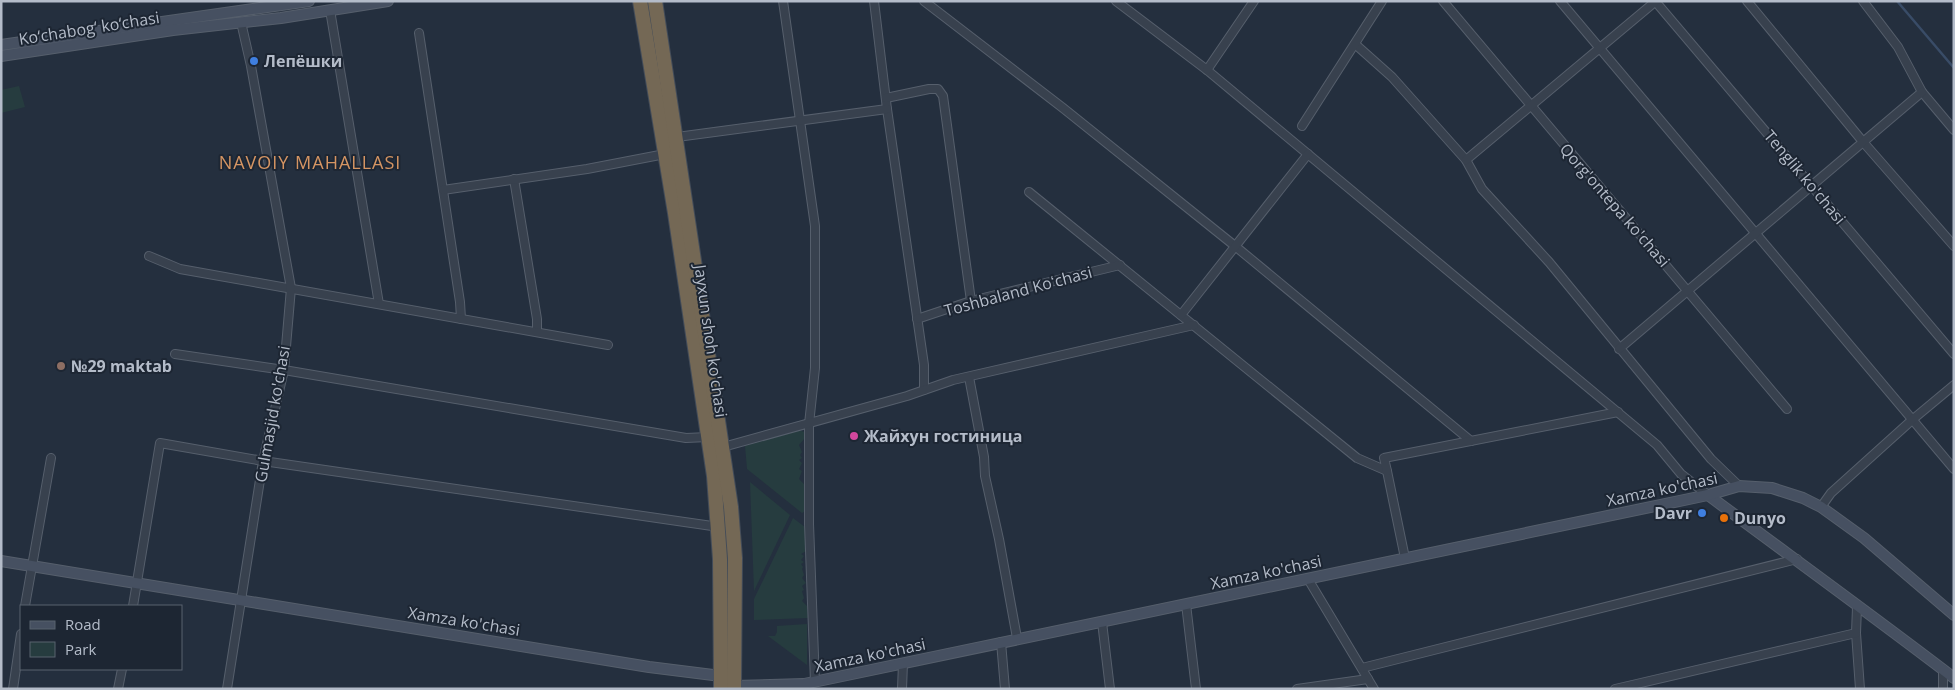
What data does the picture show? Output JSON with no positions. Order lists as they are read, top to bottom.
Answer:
{
  "streets": {
    "highway": ["Jayxun shoh ko'chasi"],
    "street": [
      "Ko‘chabog‘ ko‘chasi",
      "Tenglik ko'chasi",
      "Qorg'ontepa ko'chasi",
      "Toshbaland Koʻchasi",
      "Gulmasjid ko'chasi",
      "Xamza ko'chasi"
    ]
  },
  "crossings": [
    ["Ko‘chabog‘ ko‘chasi", "Gulmasjid ko'chasi"],
    ["Jayxun shoh ko'chasi", "Xamza ko'chasi"],
    ["Gulmasjid ko'chasi", "Xamza ko'chasi"]
  ],
  "districts": ["NAVOIY MAHALLASI"],
  "places": [
    "Лепёшки",
    "№29 maktab",
    "Жайхун гостиница",
    "Davr",
    "Dunyo"
  ],
  "legend": ["Road", "Park"]
}
